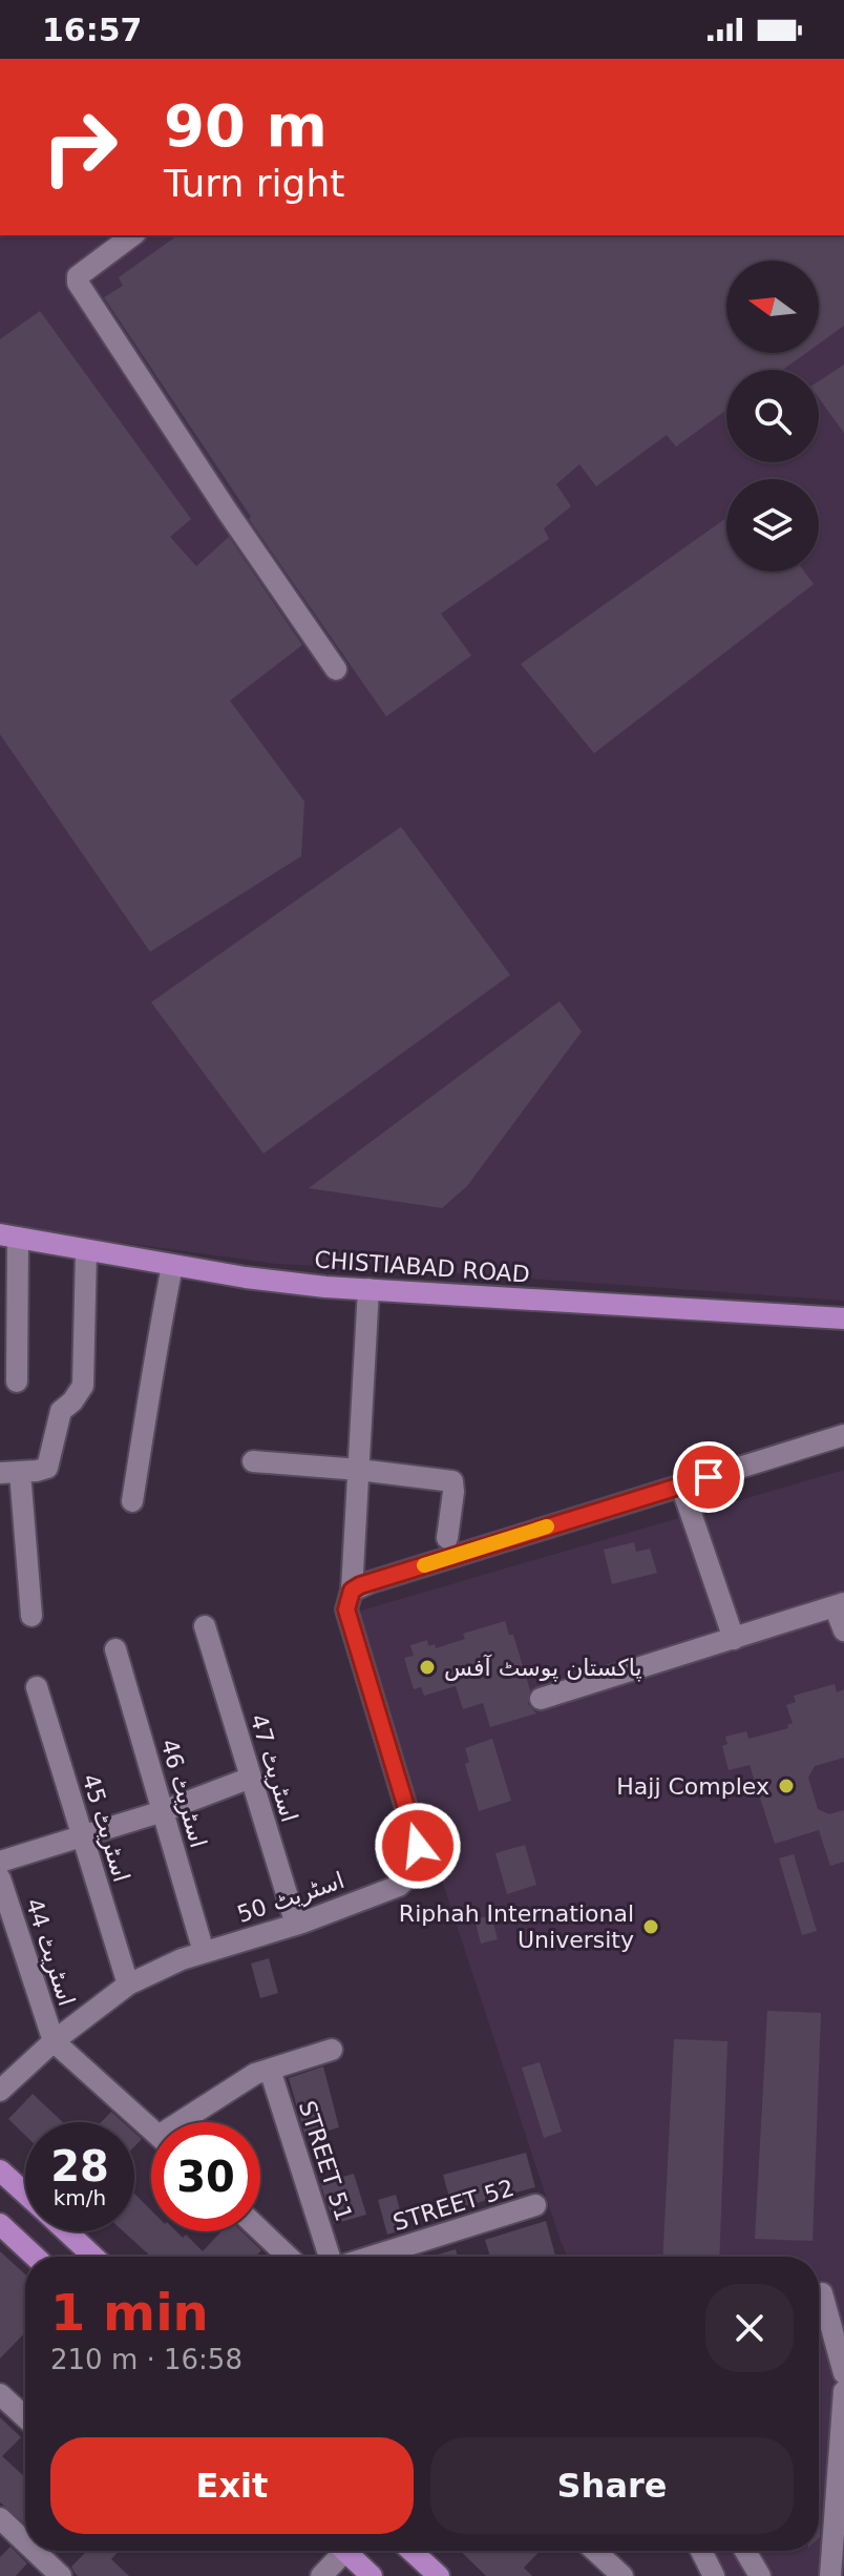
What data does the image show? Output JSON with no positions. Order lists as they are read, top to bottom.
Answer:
{
  "streets": {
    "main road": ["CHISTIABAD ROAD"],
    "street": [
      "اسٹریٹ 47",
      "اسٹریٹ 46",
      "اسٹریٹ 45",
      "اسٹریٹ 50",
      "اسٹریٹ 44",
      "STREET 51",
      "STREET 52"
    ]
  },
  "crossings": [
    ["اسٹریٹ 47", "اسٹریٹ 50"],
    ["اسٹریٹ 46", "اسٹریٹ 50"],
    ["اسٹریٹ 45", "اسٹریٹ 50"],
    ["اسٹریٹ 50", "اسٹریٹ 44"]
  ],
  "places": ["پاکستان پوسٹ آفس", "Hajj Complex", "Riphah International University"],
  "north": "left",
  "page": {
    "status": "16:57",
    "turn": ["90 m", "Turn right"],
    "speed": "28 km/h",
    "limit": "30",
    "heading": ["1 min", "210 m · 16:58"],
    "buttons": ["Exit", "Share"]
  }
}
